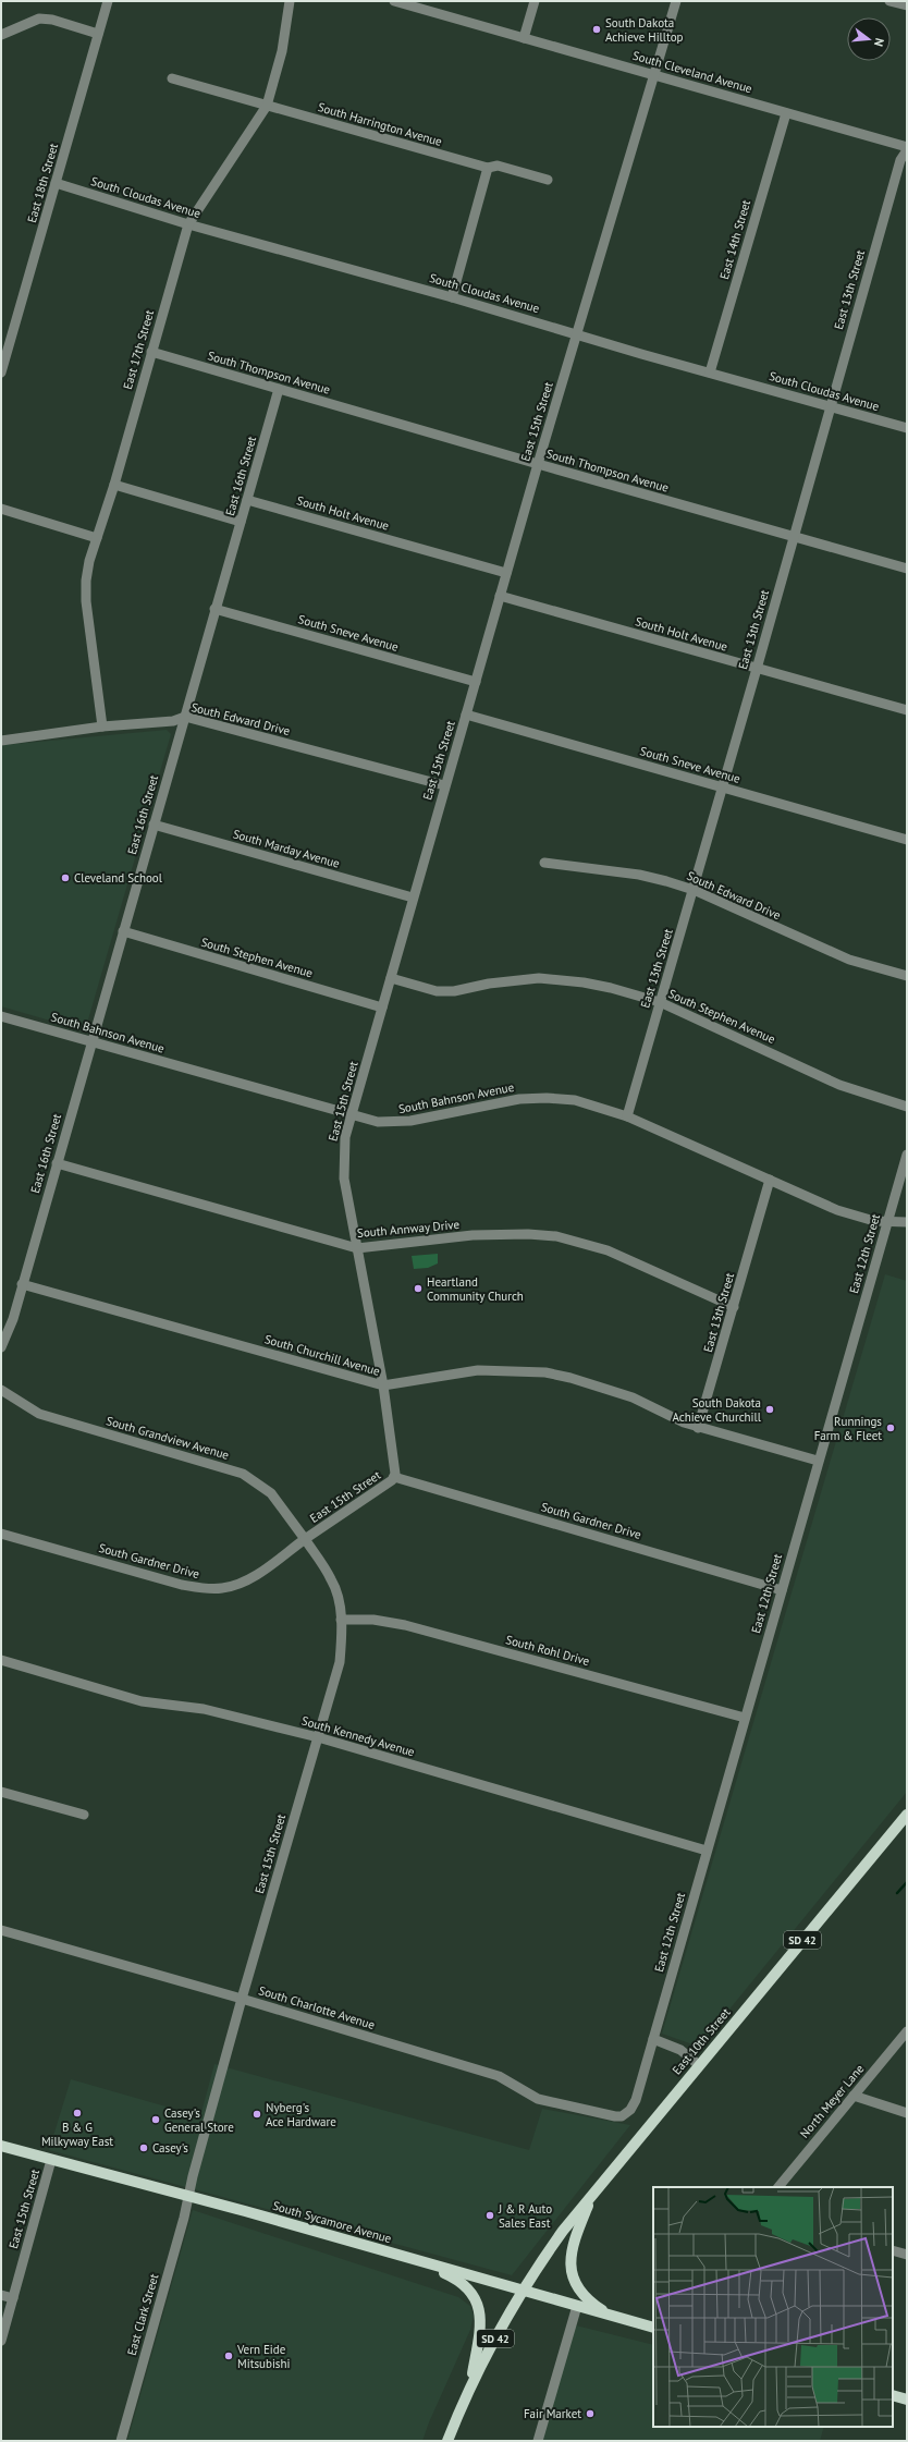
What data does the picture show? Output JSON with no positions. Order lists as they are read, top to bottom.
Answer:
{
  "streets": {
    "main road": ["SD 42", "East 10th Street", "South Sycamore Avenue"],
    "street": [
      "South Cleveland Avenue",
      "South Harrington Avenue",
      "East 18th Street",
      "South Cloudas Avenue",
      "East 14th Street",
      "East 13th Street",
      "East 17th Street",
      "South Thompson Avenue",
      "East 15th Street",
      "East 16th Street",
      "South Holt Avenue",
      "South Sneve Avenue",
      "South Edward Drive",
      "South Marday Avenue",
      "South Stephen Avenue",
      "South Bahnson Avenue",
      "South Annway Drive",
      "East 12th Street",
      "South Churchill Avenue",
      "South Grandview Avenue",
      "South Gardner Drive",
      "South Rohl Drive",
      "South Kennedy Avenue",
      "South Charlotte Avenue",
      "North Meyer Lane",
      "East Clark Street"
    ]
  },
  "crossings": [
    ["South Cleveland Avenue", "East 14th Street"],
    ["South Cleveland Avenue", "East 15th Street"],
    ["South Harrington Avenue", "East 17th Street"],
    ["East 18th Street", "South Cloudas Avenue"],
    ["South Cloudas Avenue", "East 14th Street"],
    ["South Cloudas Avenue", "East 13th Street"],
    ["South Cloudas Avenue", "East 17th Street"],
    ["South Cloudas Avenue", "East 15th Street"],
    ["East 13th Street", "South Thompson Avenue"],
    ["East 13th Street", "South Holt Avenue"],
    ["East 13th Street", "South Sneve Avenue"],
    ["East 13th Street", "South Edward Drive"],
    ["East 13th Street", "South Stephen Avenue"],
    ["East 13th Street", "South Bahnson Avenue"],
    ["East 13th Street", "South Annway Drive"],
    ["East 13th Street", "South Churchill Avenue"],
    ["East 17th Street", "South Thompson Avenue"],
    ["East 17th Street", "South Edward Drive"],
    ["South Thompson Avenue", "East 15th Street"],
    ["South Thompson Avenue", "East 16th Street"],
    ["East 15th Street", "South Holt Avenue"],
    ["East 15th Street", "South Sneve Avenue"],
    ["East 15th Street", "South Edward Drive"],
    ["East 15th Street", "South Marday Avenue"],
    ["East 15th Street", "South Stephen Avenue"],
    ["East 15th Street", "South Bahnson Avenue"],
    ["East 15th Street", "South Annway Drive"],
    ["East 15th Street", "South Churchill Avenue"],
    ["East 15th Street", "South Grandview Avenue"],
    ["East 15th Street", "South Gardner Drive"],
    ["East 15th Street", "South Rohl Drive"],
    ["East 15th Street", "South Kennedy Avenue"],
    ["East 15th Street", "South Charlotte Avenue"],
    ["East 15th Street", "South Sycamore Avenue"],
    ["East 15th Street", "East Clark Street"],
    ["East 16th Street", "South Holt Avenue"],
    ["East 16th Street", "South Sneve Avenue"],
    ["East 16th Street", "South Edward Drive"],
    ["East 16th Street", "South Marday Avenue"],
    ["East 16th Street", "South Stephen Avenue"],
    ["East 16th Street", "South Bahnson Avenue"],
    ["East 16th Street", "South Annway Drive"],
    ["East 16th Street", "South Churchill Avenue"],
    ["South Bahnson Avenue", "East 12th Street"],
    ["East 12th Street", "South Churchill Avenue"],
    ["East 12th Street", "South Gardner Drive"],
    ["East 12th Street", "South Rohl Drive"],
    ["East 12th Street", "South Kennedy Avenue"],
    ["East 12th Street", "South Charlotte Avenue"],
    ["South Grandview Avenue", "South Gardner Drive"],
    ["SD 42", "East 10th Street"],
    ["SD 42", "South Sycamore Avenue"],
    ["East 10th Street", "South Sycamore Avenue"],
    ["South Sycamore Avenue", "East Clark Street"]
  ],
  "places": [
    "South Dakota Achieve Hilltop",
    "Cleveland School",
    "Heartland Community Church",
    "South Dakota Achieve Churchill",
    "Runnings Farm & Fleet",
    "B & G Milkyway East",
    "Nyberg's Ace Hardware",
    "Casey's General Store",
    "Casey's",
    "J & R Auto Sales East",
    "Vern Eide Mitsubishi",
    "Fair Market"
  ],
  "north": "right"
}
